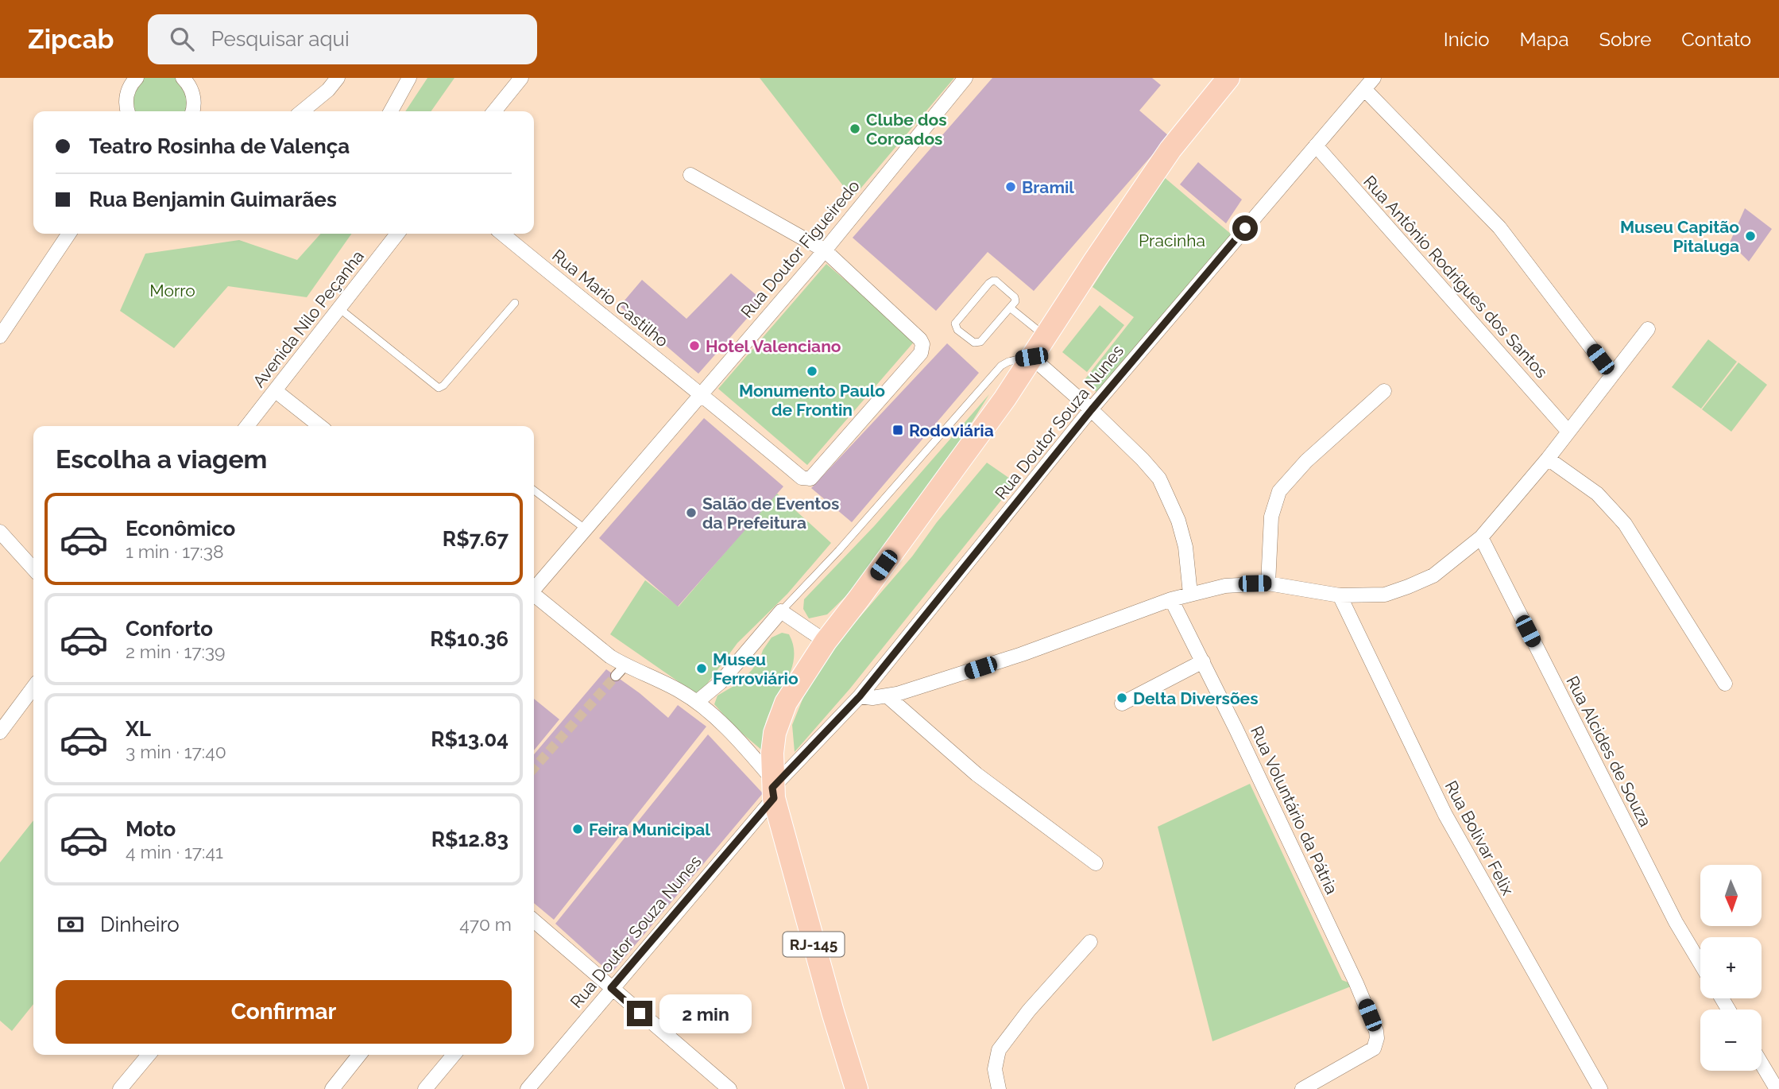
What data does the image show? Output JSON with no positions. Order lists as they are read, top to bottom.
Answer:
{
  "streets": {
    "main road": ["RJ-145"],
    "street": [
      "Rua Doutor Figueiredo",
      "Rua Antônio Rodrigues dos Santos",
      "Rua Mario Castilho",
      "Avenida Nilo Peçanha",
      "Rua Doutor Souza Nunes",
      "Rua Alcides de Souza",
      "Rua Voluntário da Pátria",
      "Rua Bolivar Felix"
    ]
  },
  "crossings": [
    ["Rua Doutor Figueiredo", "Rua Mario Castilho"],
    ["Rua Antônio Rodrigues dos Santos", "Rua Doutor Souza Nunes"],
    ["Rua Doutor Souza Nunes", "RJ-145"]
  ],
  "parks": ["Pracinha", "Morro"],
  "places": {
    "other": [
      "Clube dos Coroados",
      "Bramil",
      "Museu Capitão Pitaluga",
      "Hotel Valenciano",
      "Monumento Paulo de Frontin",
      "Salão de Eventos da Prefeitura",
      "Museu Ferroviário",
      "Delta Diversões",
      "Feira Municipal"
    ],
    "transit": ["Rodoviária"]
  },
  "north": "bottom",
  "page": {
    "header": "Zipcab",
    "search": "Pesquisar aqui",
    "nav": [
      "Início",
      "Mapa",
      "Sobre",
      "Contato"
    ],
    "banner": ["Teatro Rosinha de Valença", "Rua Benjamin Guimarães"],
    "heading": "Escolha a viagem",
    "list": [
      {
        "name": "Econômico",
        "note": "1 min · 17:38",
        "value": "R$7.67"
      },
      {
        "name": "Conforto",
        "note": "2 min · 17:39",
        "value": "R$10.36"
      },
      {
        "name": "XL",
        "note": "3 min · 17:40",
        "value": "R$13.04"
      },
      {
        "name": "Moto",
        "note": "4 min · 17:41",
        "value": "R$12.83"
      }
    ],
    "map_buttons": ["+", "−"],
    "pay": ["Dinheiro", "470 m"],
    "buttons": "Confirmar",
    "bubble": "2 min"
  }
}
